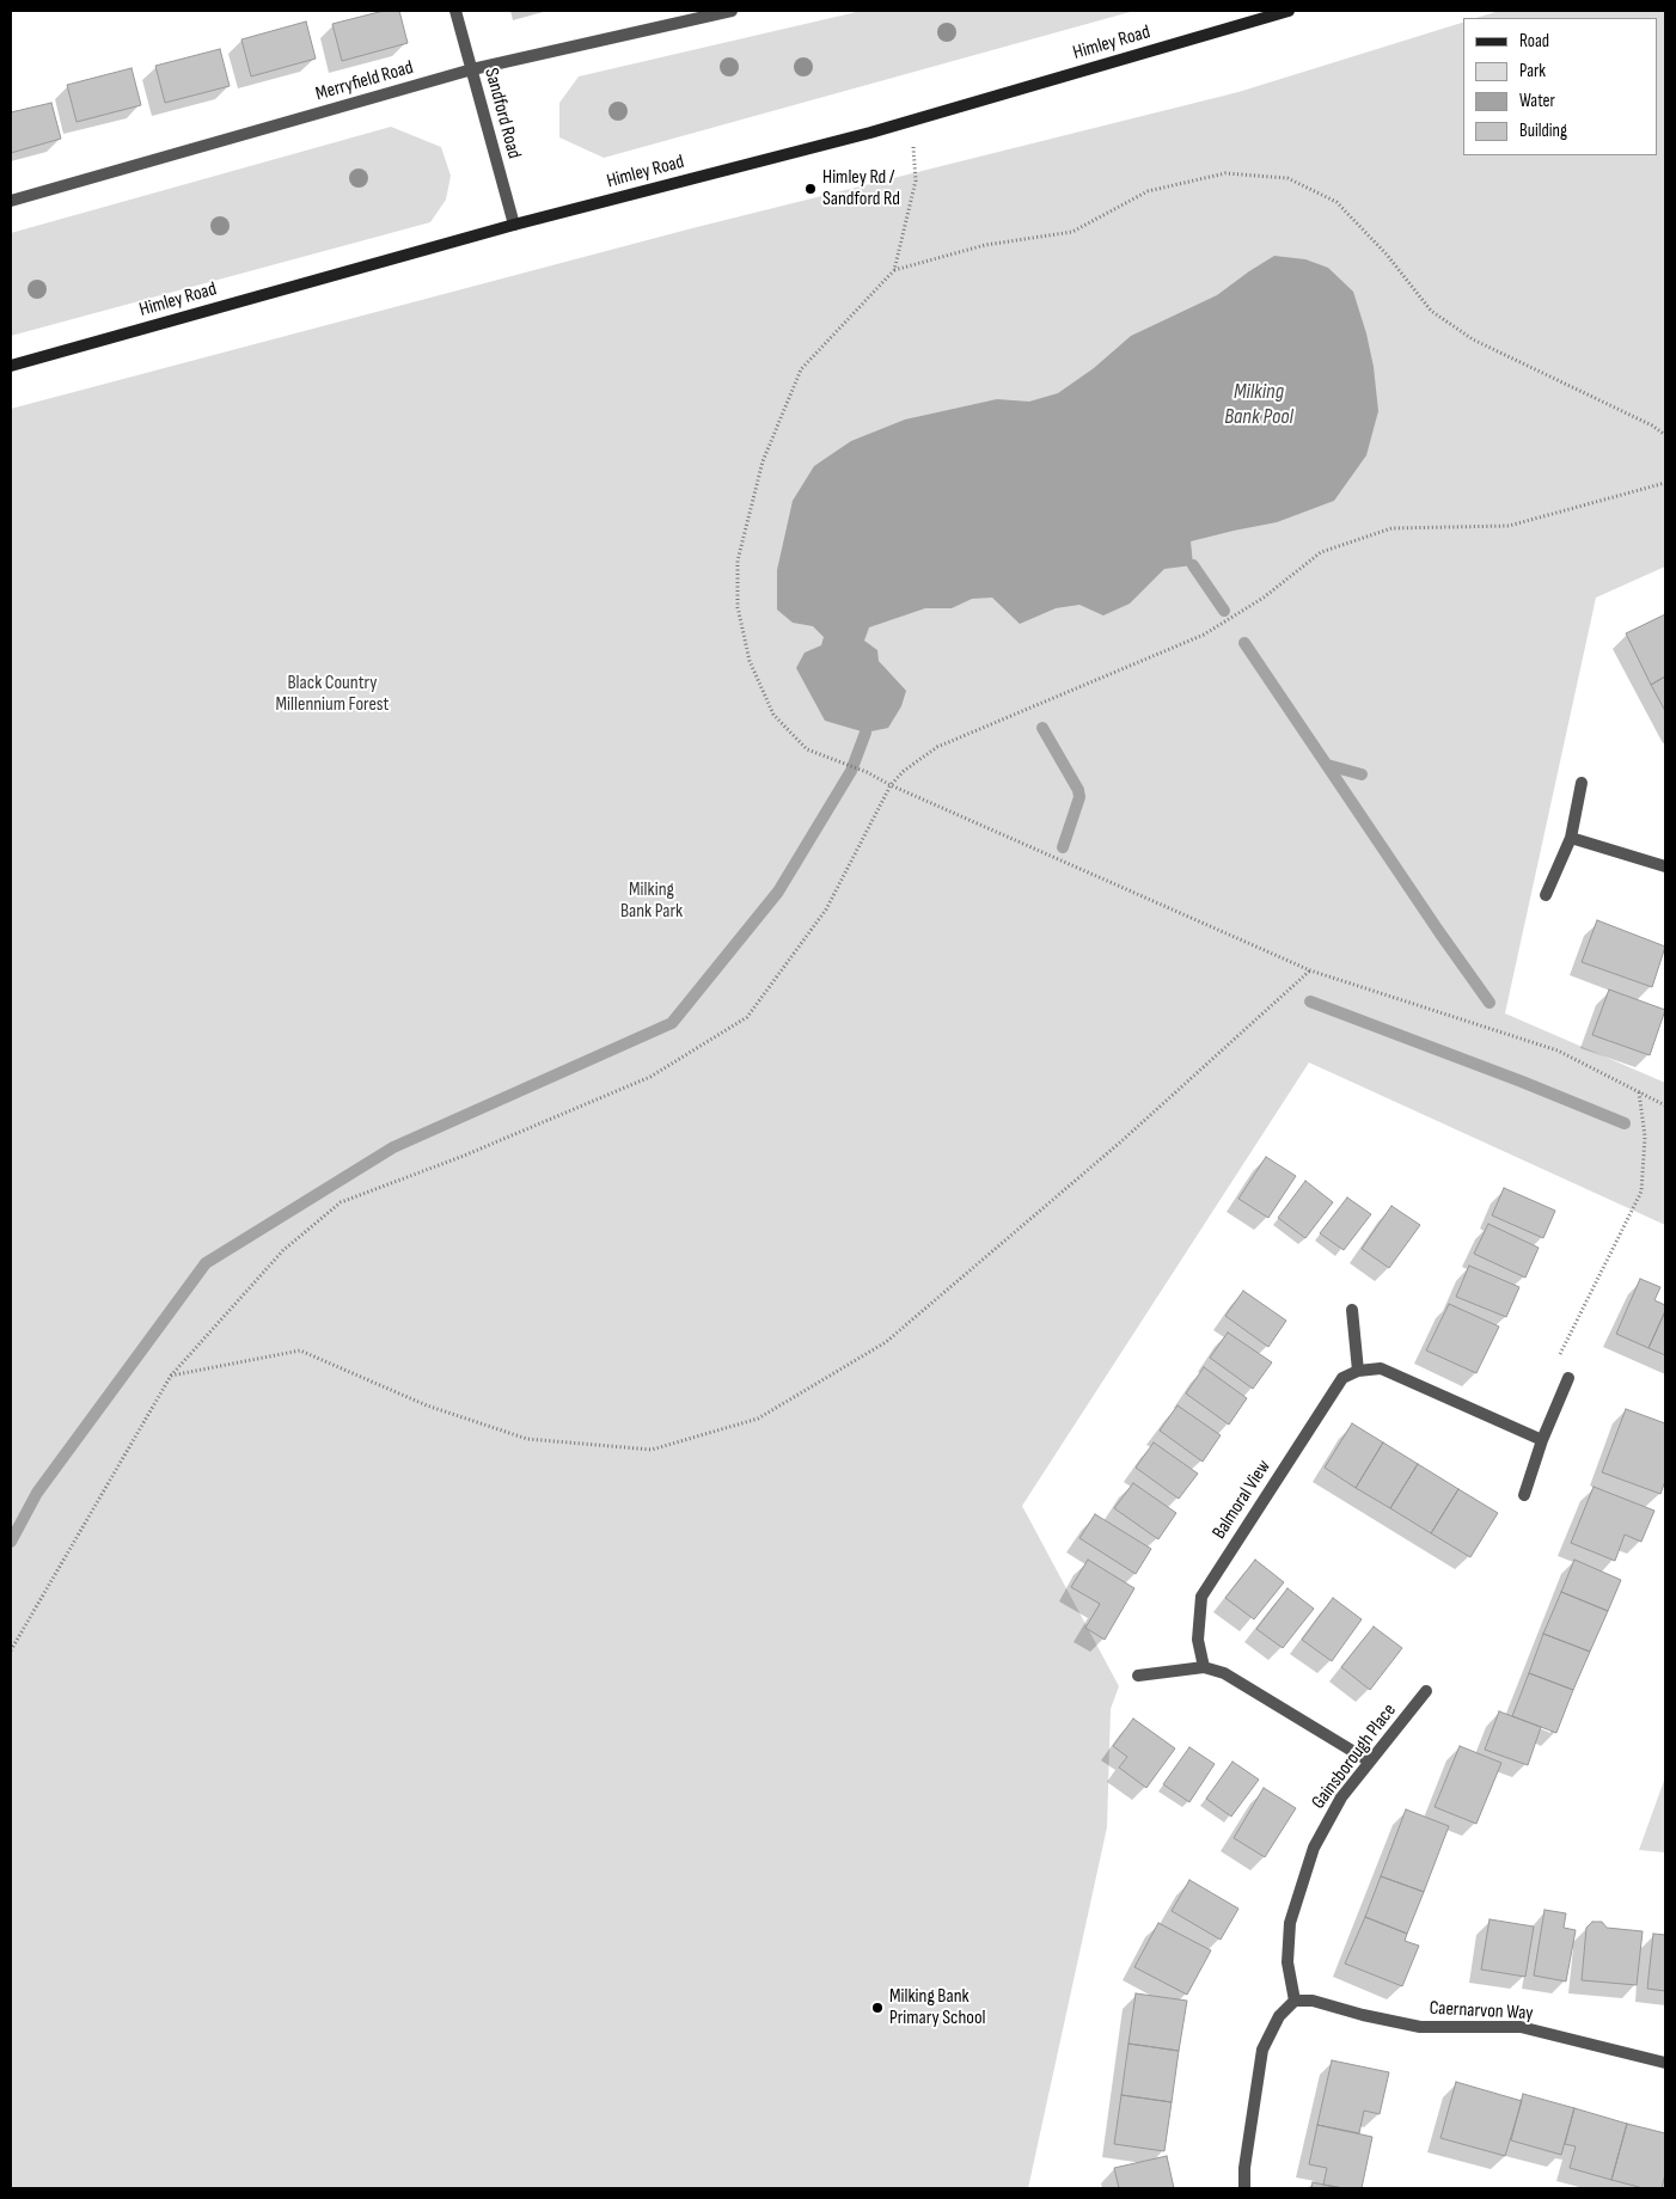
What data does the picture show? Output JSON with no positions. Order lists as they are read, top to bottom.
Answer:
{
  "streets": {
    "main road": ["Himley Road"],
    "street": [
      "Merryfield Road",
      "Sandford Road",
      "Balmoral View",
      "Gainsborough Place",
      "Caernarvon Way"
    ]
  },
  "crossings": [
    ["Himley Road", "Sandford Road"],
    ["Merryfield Road", "Sandford Road"],
    ["Gainsborough Place", "Caernarvon Way"]
  ],
  "water": ["Milking Bank Pool"],
  "parks": ["Black Country Millennium Forest", "Milking Bank Park"],
  "places": ["Himley Rd / Sandford Rd", "Milking Bank Primary School"],
  "legend": [
    "Road",
    "Park",
    "Water",
    "Building"
  ]
}
